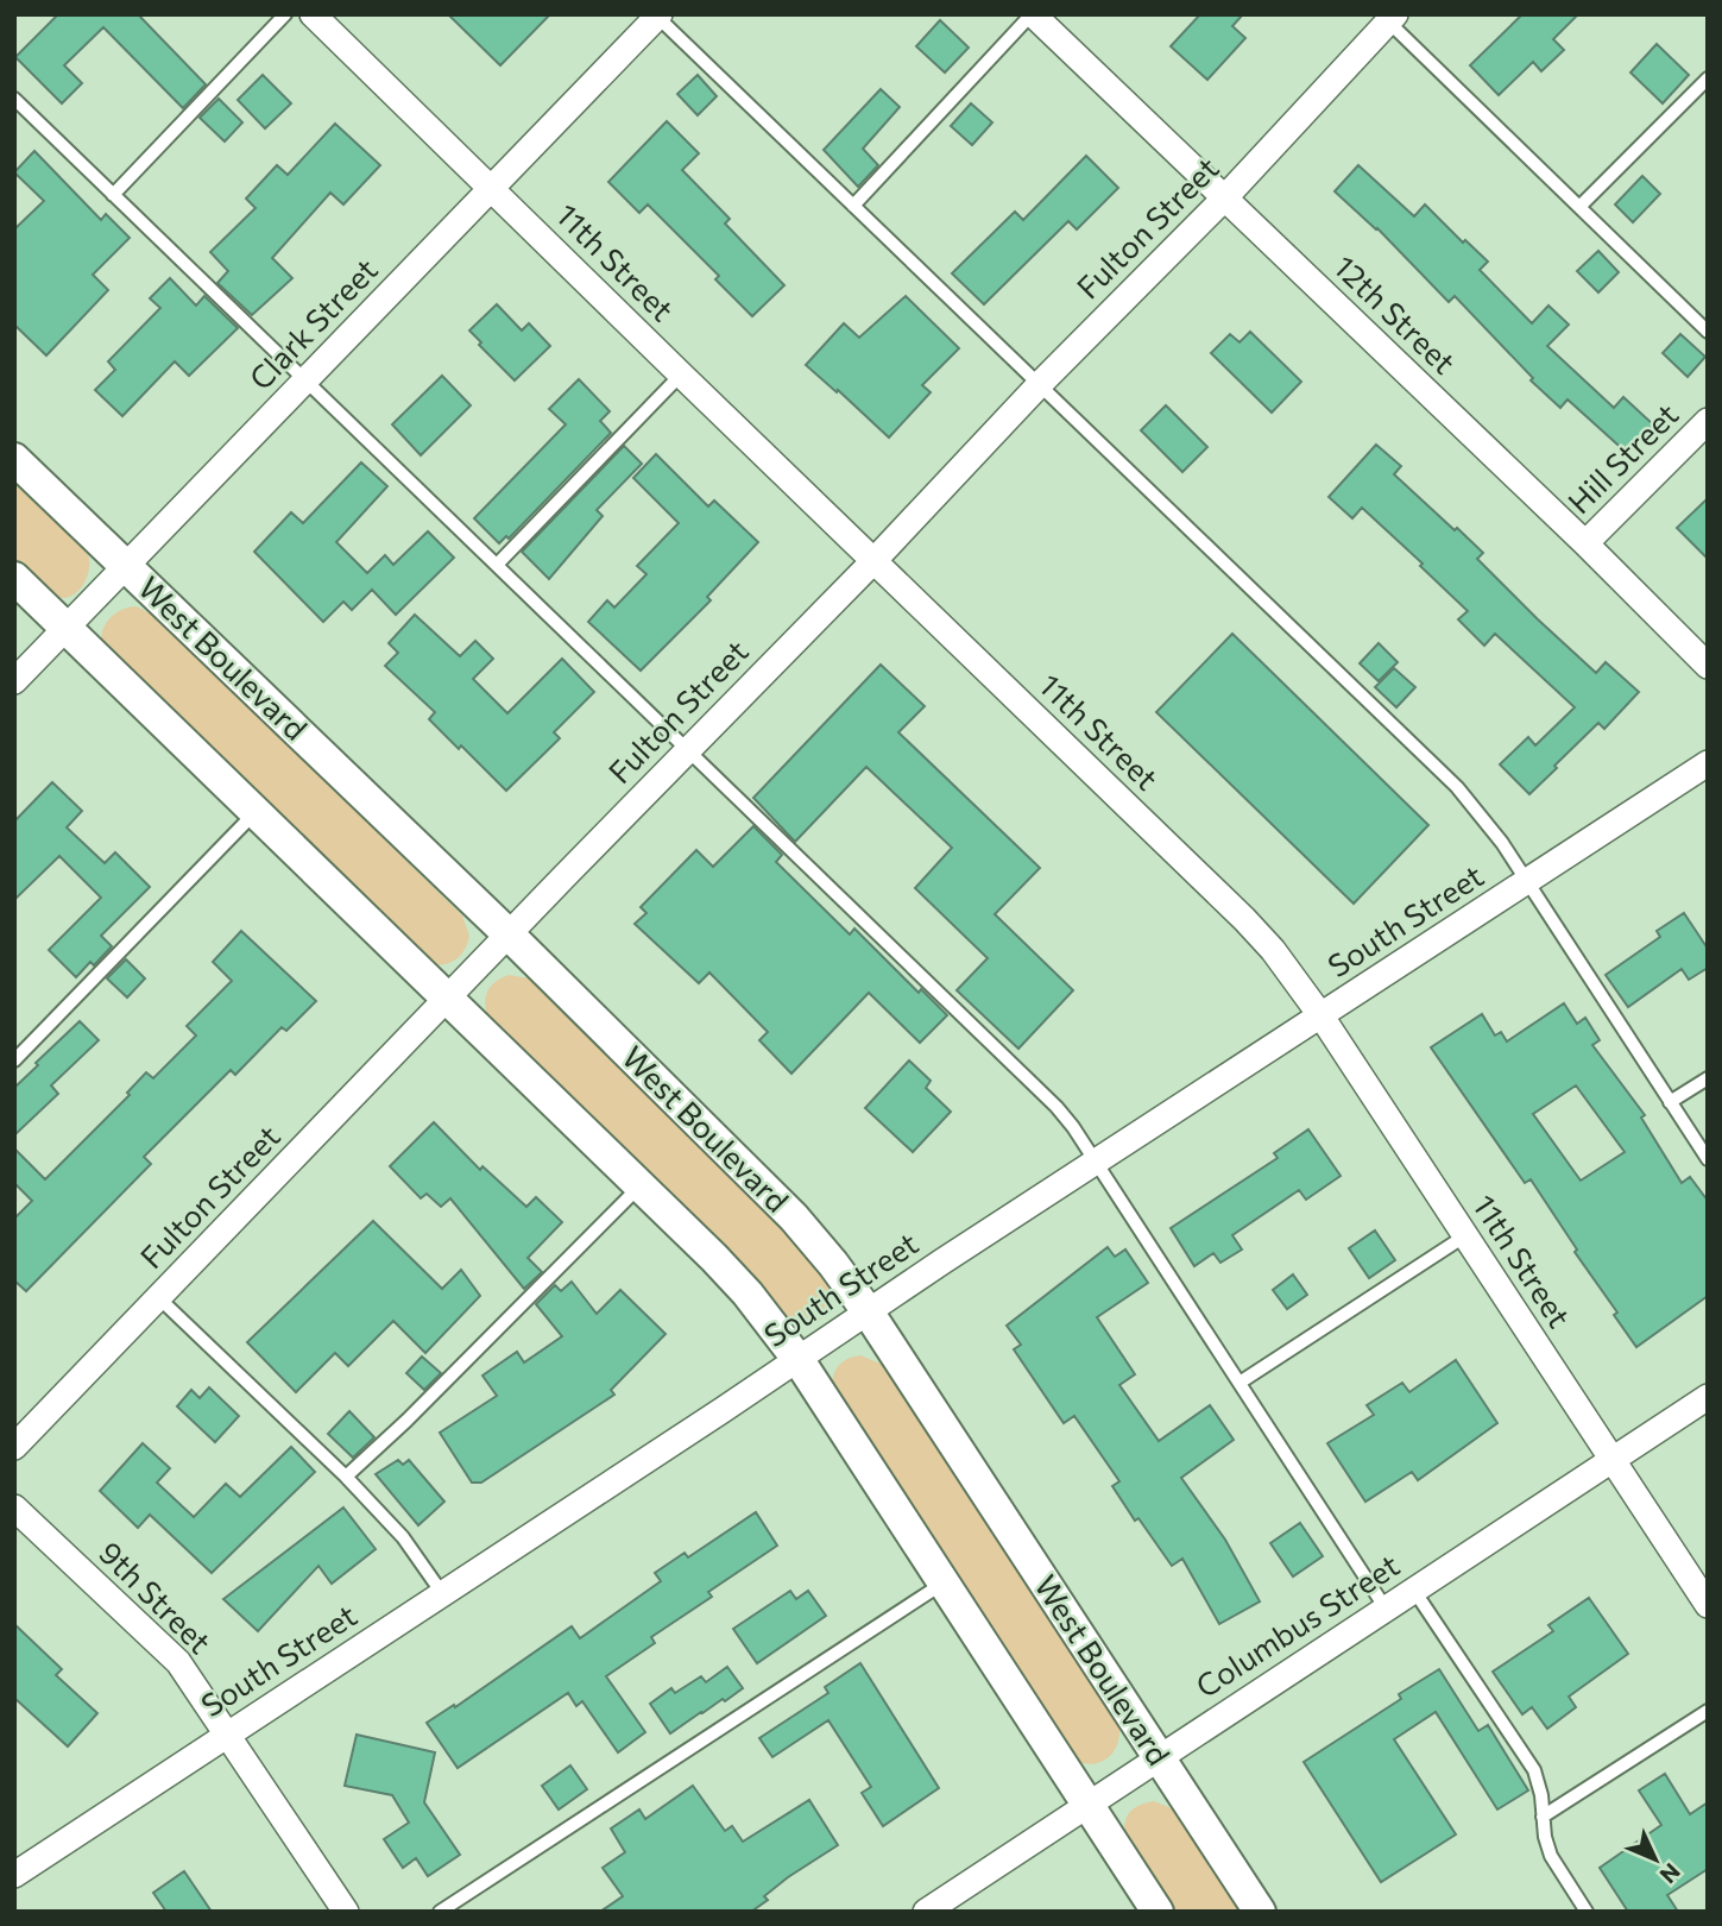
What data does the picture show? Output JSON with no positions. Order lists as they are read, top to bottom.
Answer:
{
  "streets": {
    "street": [
      "Fulton Street",
      "11th Street",
      "12th Street",
      "Clark Street",
      "Hill Street",
      "West Boulevard",
      "South Street",
      "9th Street",
      "Columbus Street"
    ]
  },
  "crossings": [
    ["Fulton Street", "11th Street"],
    ["Fulton Street", "12th Street"],
    ["Fulton Street", "West Boulevard"],
    ["11th Street", "Clark Street"],
    ["11th Street", "South Street"],
    ["11th Street", "Columbus Street"],
    ["12th Street", "Hill Street"],
    ["Clark Street", "West Boulevard"],
    ["West Boulevard", "South Street"],
    ["West Boulevard", "Columbus Street"],
    ["South Street", "9th Street"]
  ],
  "north": "bottom right"
}
